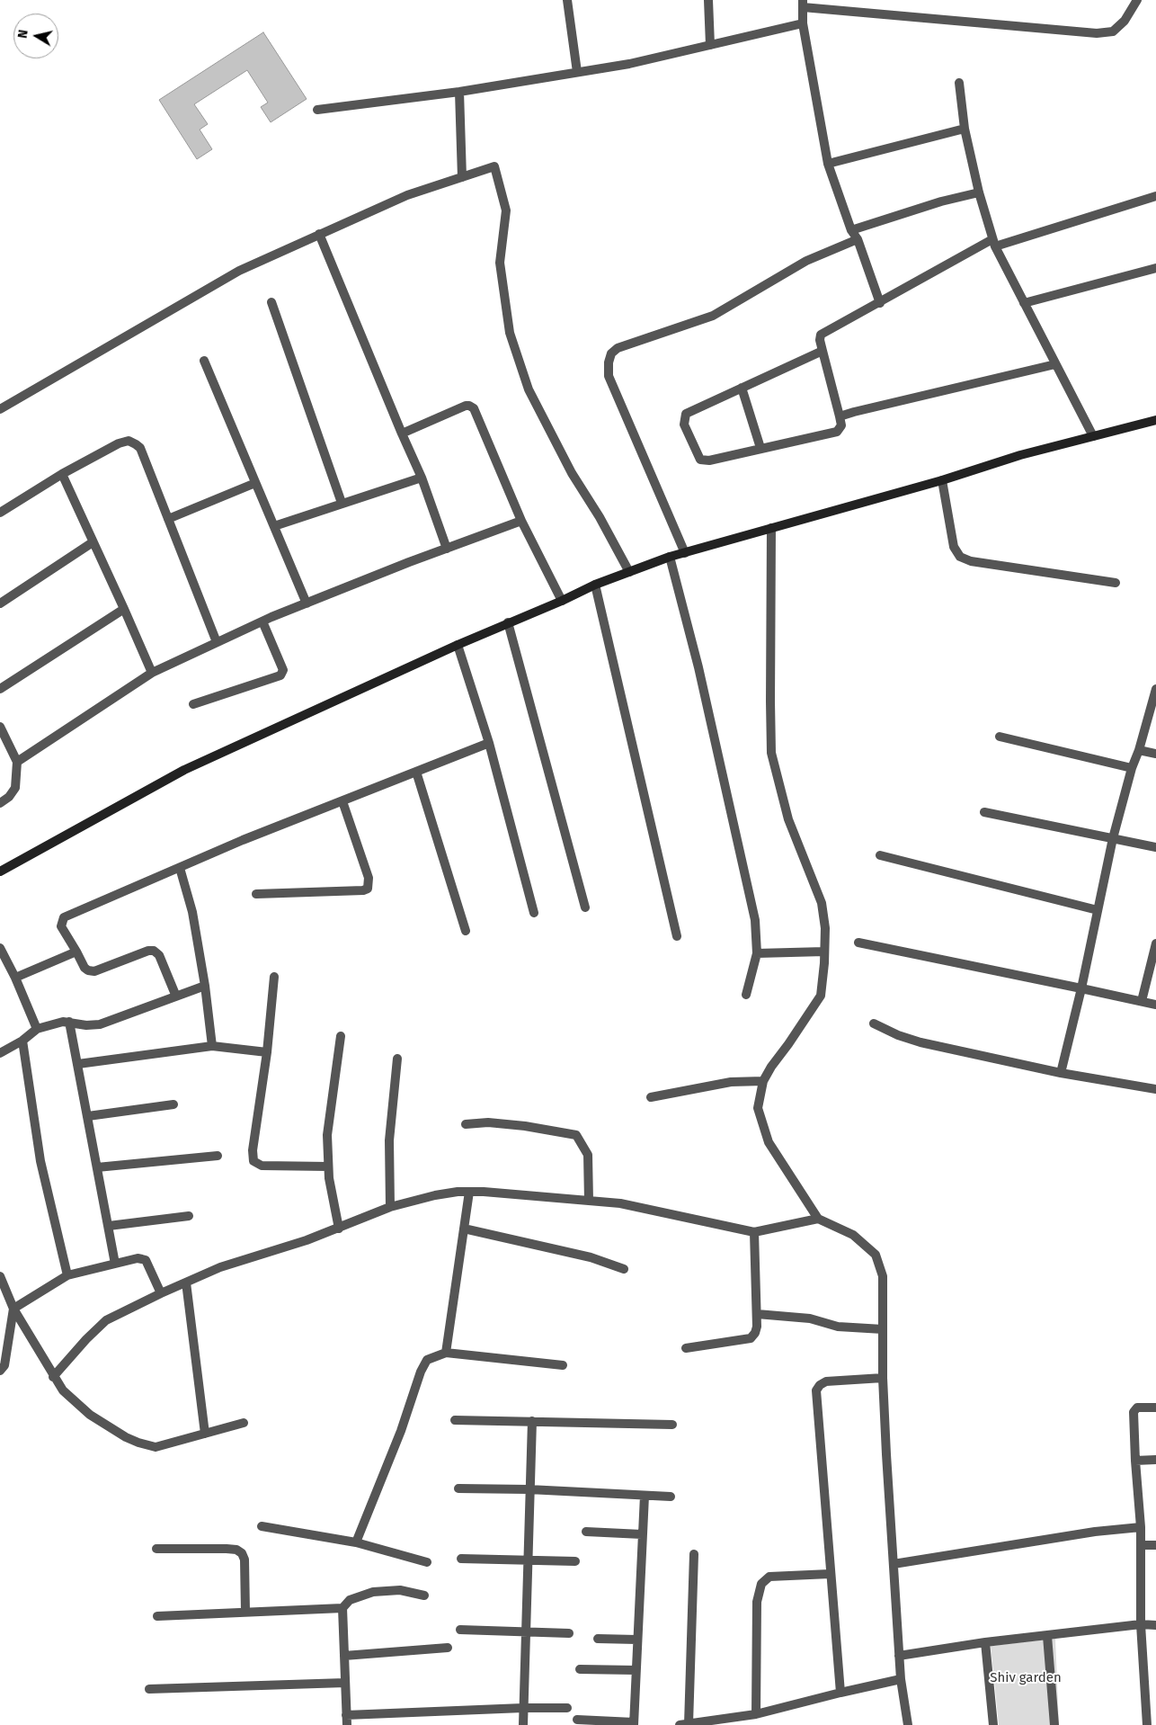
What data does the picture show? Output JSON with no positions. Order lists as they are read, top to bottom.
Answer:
{
  "parks": ["Shiv garden"],
  "north": "left"
}
